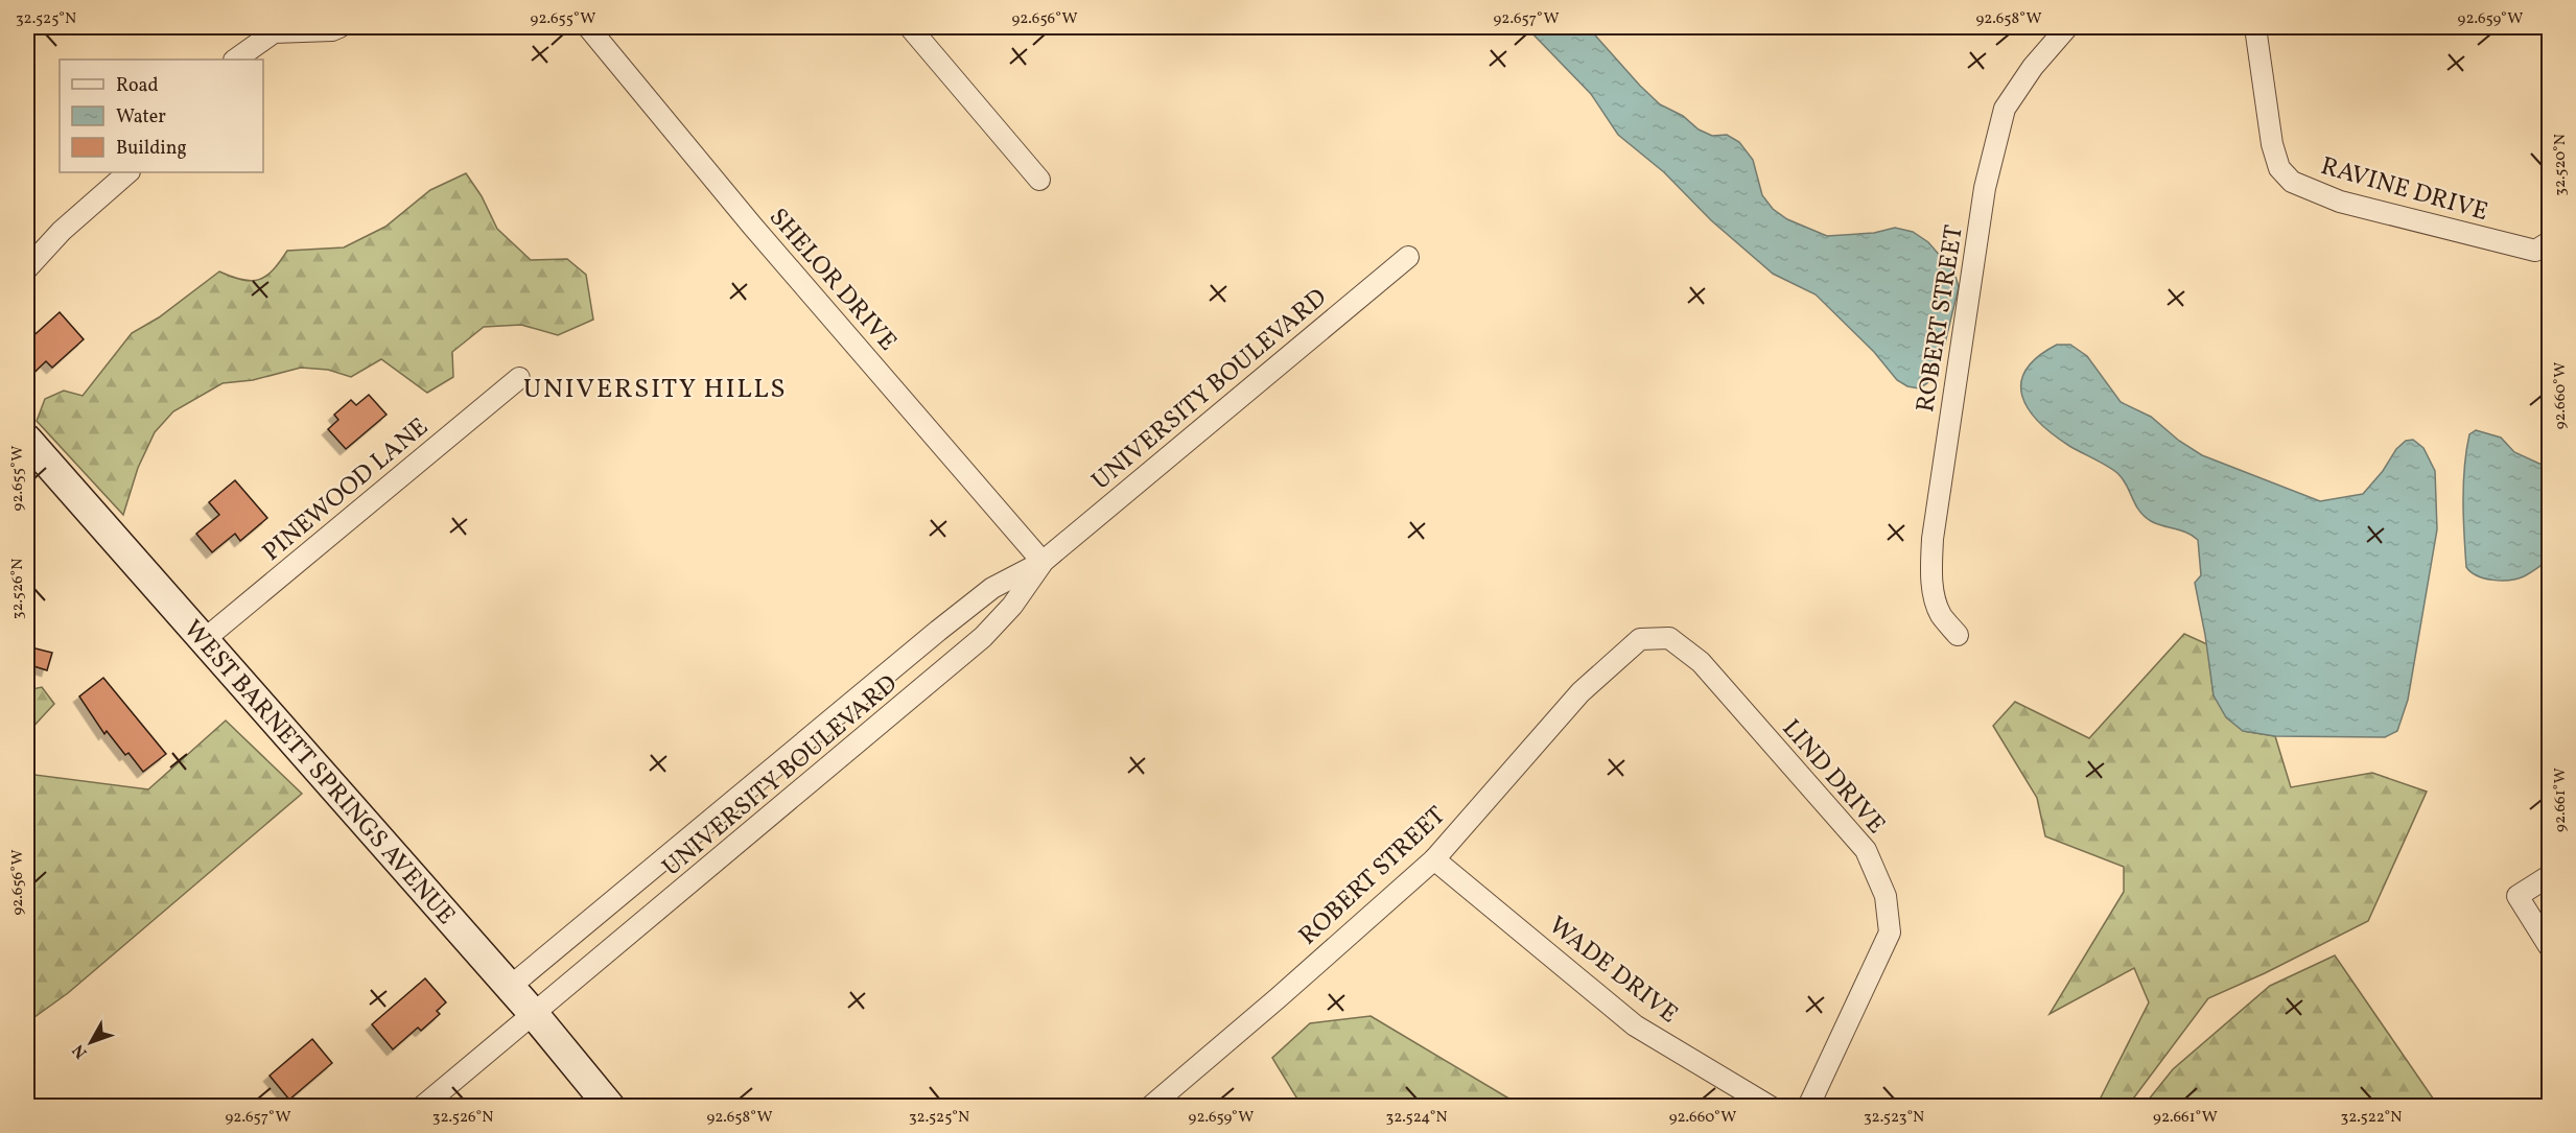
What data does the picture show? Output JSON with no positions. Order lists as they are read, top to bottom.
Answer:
{
  "streets": {
    "street": [
      "RAVINE DRIVE",
      "SHELOR DRIVE",
      "ROBERT STREET",
      "UNIVERSITY BOULEVARD",
      "PINEWOOD LANE",
      "WEST BARNETT SPRINGS AVENUE",
      "LIND DRIVE",
      "WADE DRIVE"
    ]
  },
  "crossings": [
    ["SHELOR DRIVE", "UNIVERSITY BOULEVARD"],
    ["ROBERT STREET", "LIND DRIVE"],
    ["ROBERT STREET", "WADE DRIVE"],
    ["UNIVERSITY BOULEVARD", "WEST BARNETT SPRINGS AVENUE"],
    ["PINEWOOD LANE", "WEST BARNETT SPRINGS AVENUE"]
  ],
  "districts": ["UNIVERSITY HILLS"],
  "legend": ["Road", "Water", "Building"],
  "north": "bottom left",
  "coordinates": [
    "32.525°N",
    "92.655°W",
    "92.656°W",
    "92.657°W",
    "92.658°W",
    "92.659°W",
    "32.520°N",
    "92.660°W",
    "32.526°N",
    "92.661°W",
    "32.524°N",
    "32.523°N",
    "32.522°N"
  ]
}
